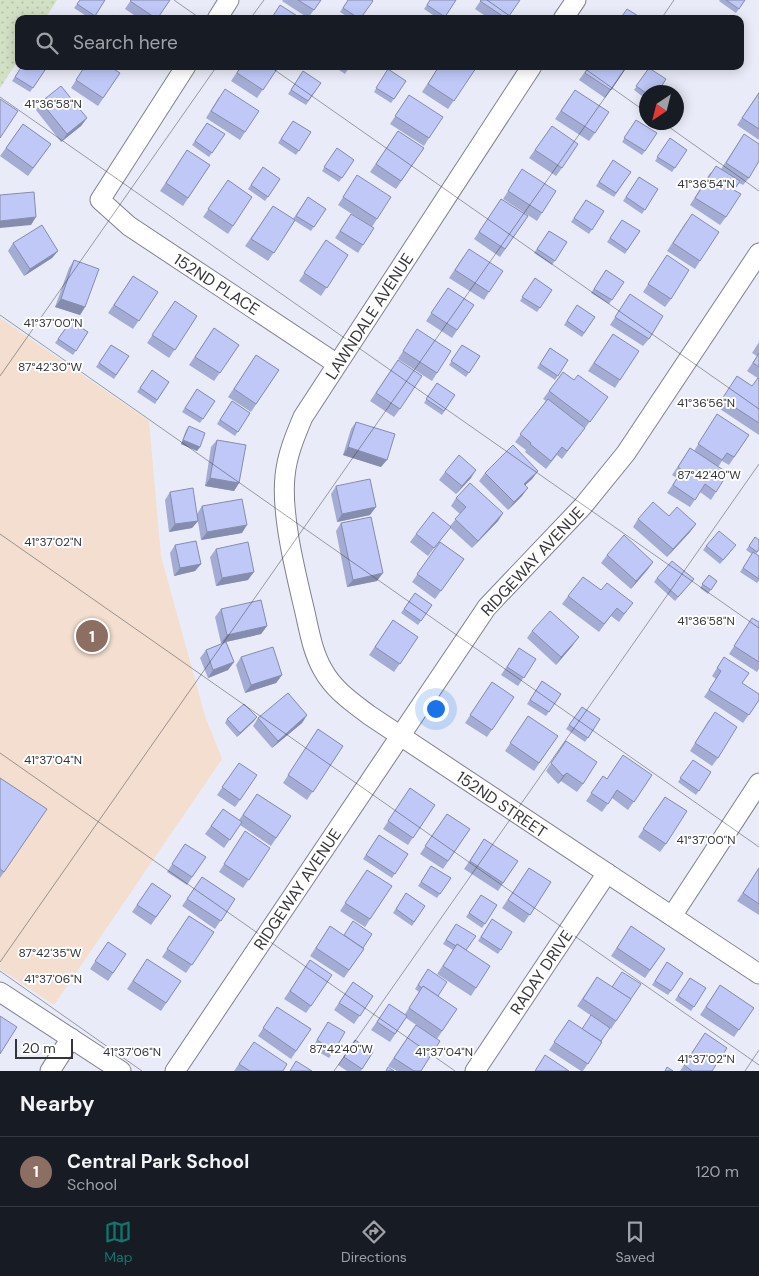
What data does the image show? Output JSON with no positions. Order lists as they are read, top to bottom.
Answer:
{
  "streets": {
    "street": [
      "152ND PLACE",
      "LAWNDALE AVENUE",
      "RIDGEWAY AVENUE",
      "152ND STREET",
      "RADAY DRIVE"
    ]
  },
  "crossings": [
    ["152ND PLACE", "LAWNDALE AVENUE"],
    ["LAWNDALE AVENUE", "152ND STREET"],
    ["RIDGEWAY AVENUE", "152ND STREET"],
    ["152ND STREET", "RADAY DRIVE"]
  ],
  "scale_bar": "20 m",
  "north": "bottom left",
  "page": {
    "search": "Search here",
    "pins": "1",
    "scale": "20 m",
    "heading": "Nearby",
    "list": [
      {
        "mark": "1",
        "name": "Central Park School",
        "note": "School",
        "value": "120 m"
      }
    ],
    "nav": ["Map", "Directions", "Saved"]
  },
  "coordinates": [
    "41°36'58\"N",
    "41°36'54\"N",
    "41°37'00\"N",
    "87°42'30\"W",
    "41°36'56\"N",
    "87°42'40\"W",
    "41°37'02\"N",
    "41°37'04\"N",
    "87°42'35\"W",
    "41°37'06\"N"
  ]
}
